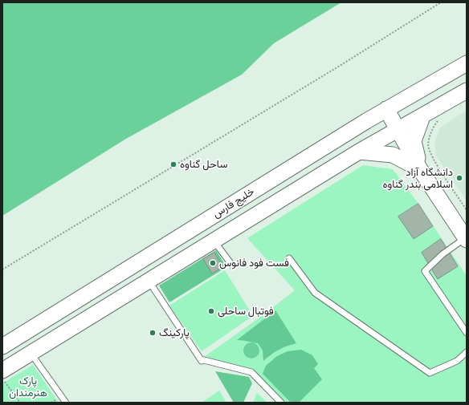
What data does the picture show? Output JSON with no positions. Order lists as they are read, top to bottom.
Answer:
{
  "streets": {
    "main road": ["خلیج فارس"]
  },
  "parks": ["پارک هنرمندان"],
  "places": [
    "ساحل گناوه",
    "دانشگاه آزاد اسلامی بندر گناوه",
    "فست فود فانوس",
    "فوتبال ساحلی",
    "پارکینگ"
  ]
}
